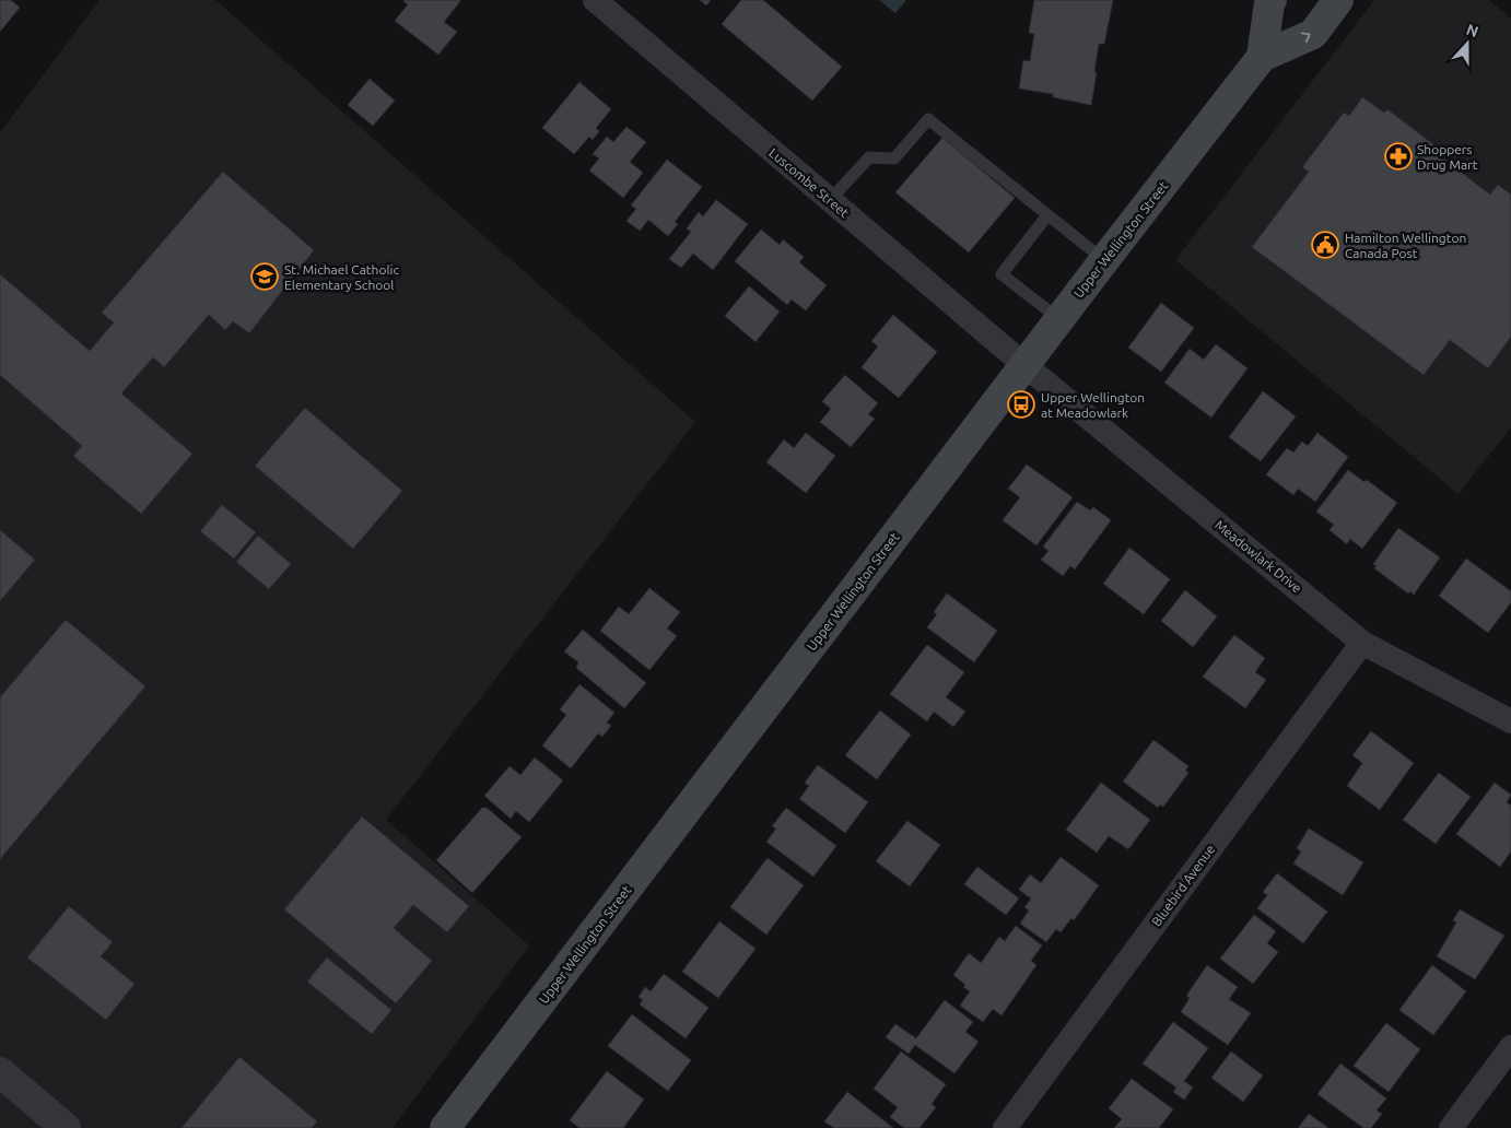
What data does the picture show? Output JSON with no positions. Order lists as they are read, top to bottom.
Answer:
{
  "streets": {
    "main road": ["Upper Wellington Street"],
    "street": ["Luscombe Street", "Meadowlark Drive", "Bluebird Avenue"]
  },
  "crossings": [
    ["Luscombe Street", "Upper Wellington Street"],
    ["Luscombe Street", "Meadowlark Drive"],
    ["Upper Wellington Street", "Meadowlark Drive"],
    ["Meadowlark Drive", "Bluebird Avenue"]
  ],
  "places": {
    "pharmacy": ["Shoppers Drug Mart"],
    "public building": ["Hamilton Wellington Canada Post"],
    "school or university": ["St. Michael Catholic Elementary School"],
    "bus stop": ["Upper Wellington at Meadowlark"]
  },
  "north": "top"
}
